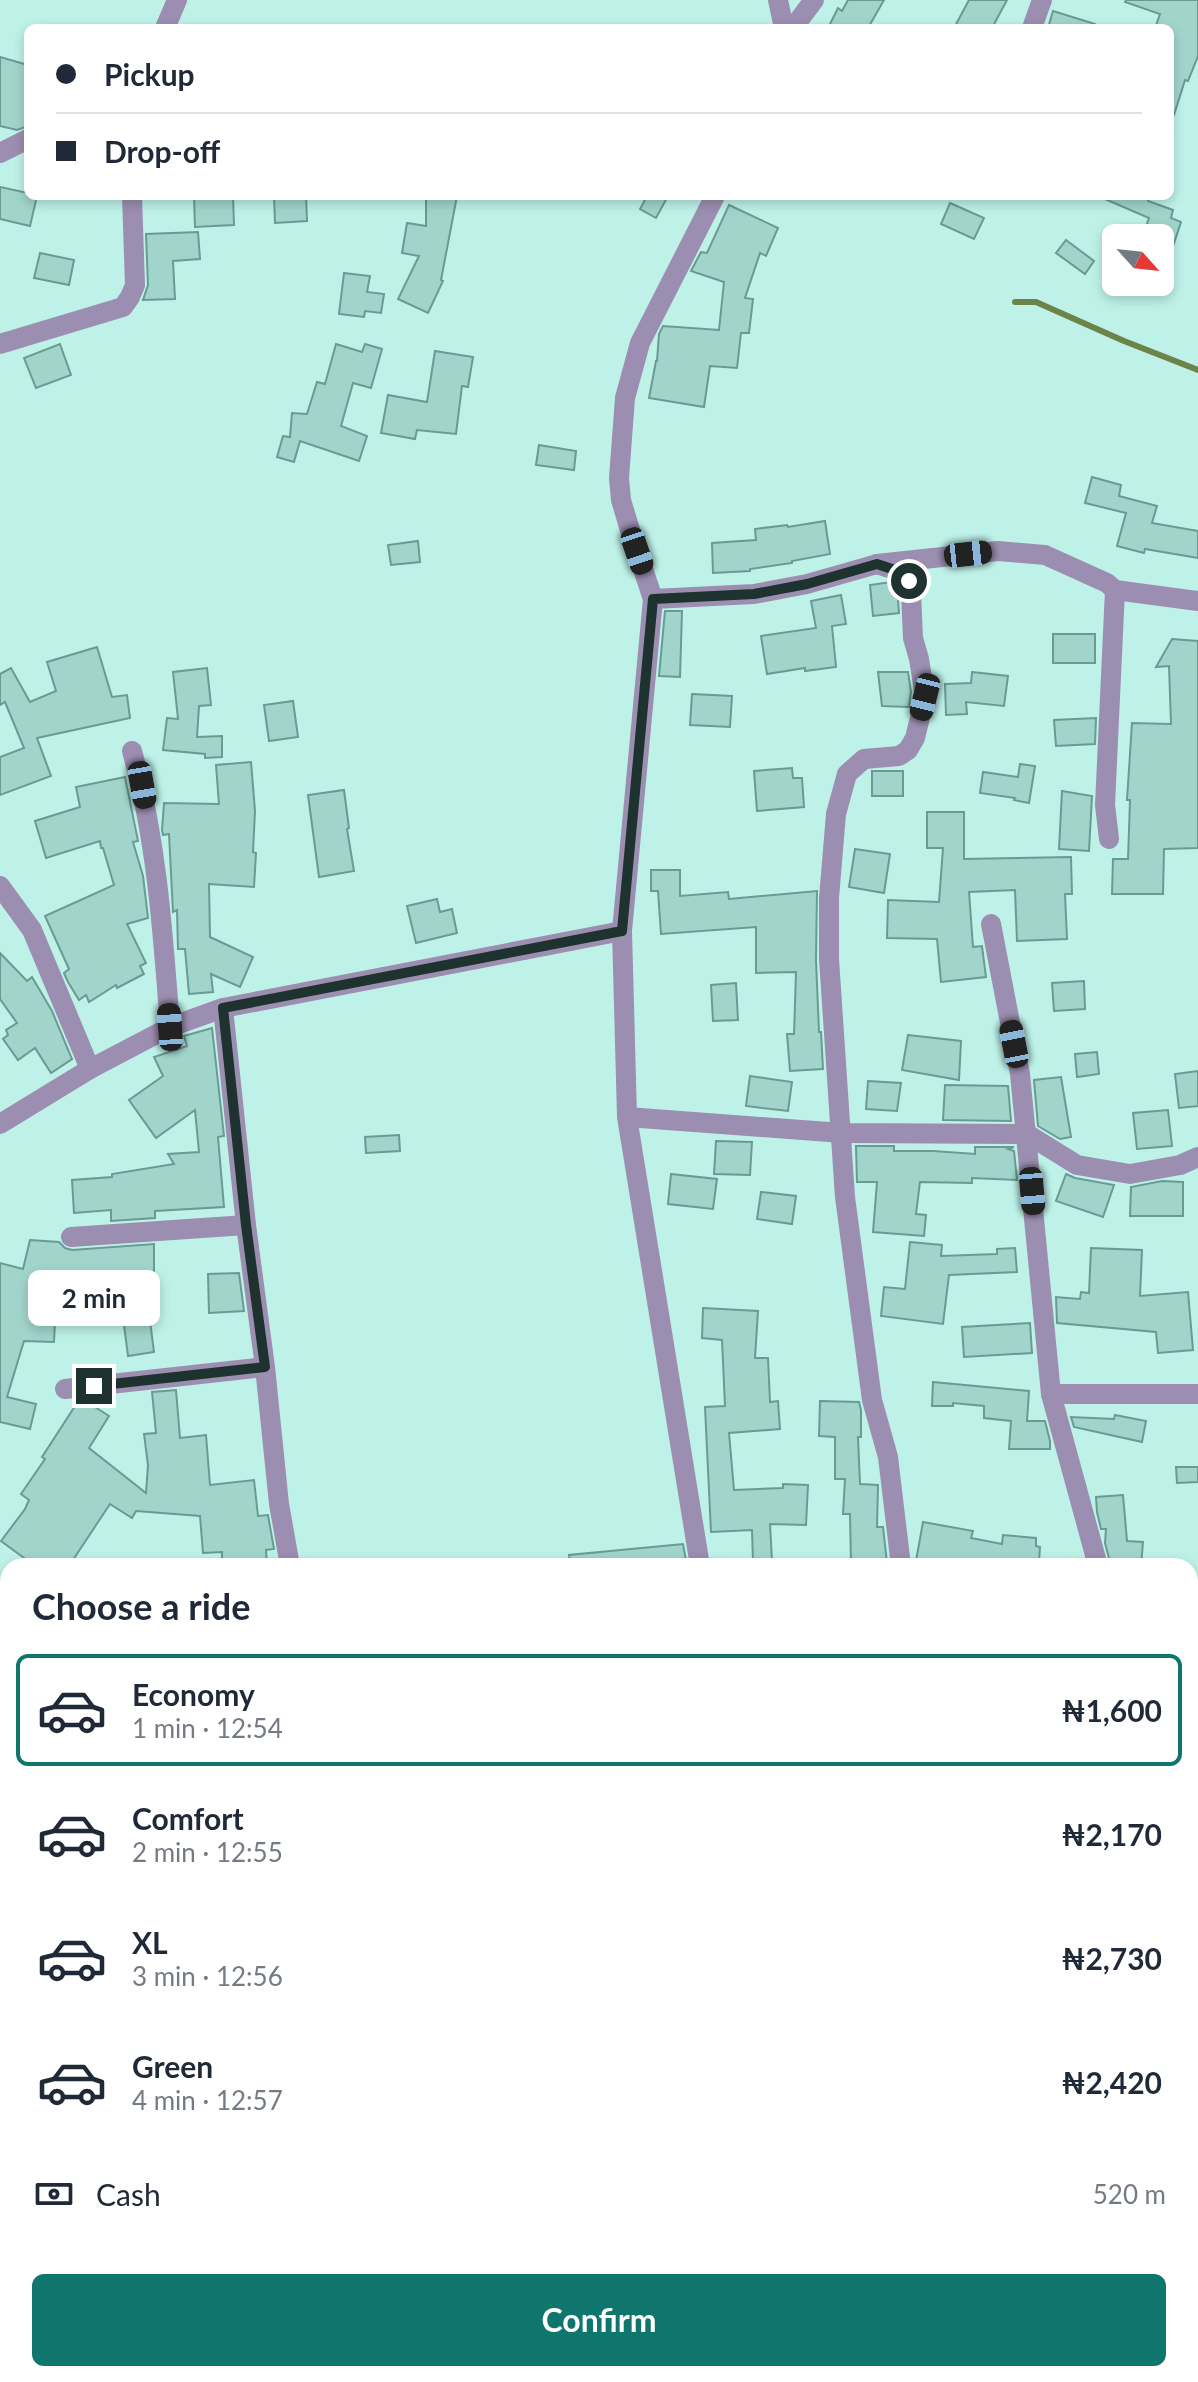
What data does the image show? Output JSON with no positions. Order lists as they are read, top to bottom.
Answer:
{
  "north": "bottom right",
  "page": {
    "banner": ["Pickup", "Drop-off"],
    "bubble": "2 min",
    "heading": "Choose a ride",
    "list": [
      {
        "name": "Economy",
        "note": "1 min · 12:54",
        "value": "₦1,600"
      },
      {
        "name": "Comfort",
        "note": "2 min · 12:55",
        "value": "₦2,170"
      },
      {
        "name": "XL",
        "note": "3 min · 12:56",
        "value": "₦2,730"
      },
      {
        "name": "Green",
        "note": "4 min · 12:57",
        "value": "₦2,420"
      }
    ],
    "pay": ["Cash", "520 m"],
    "buttons": "Confirm"
  }
}
